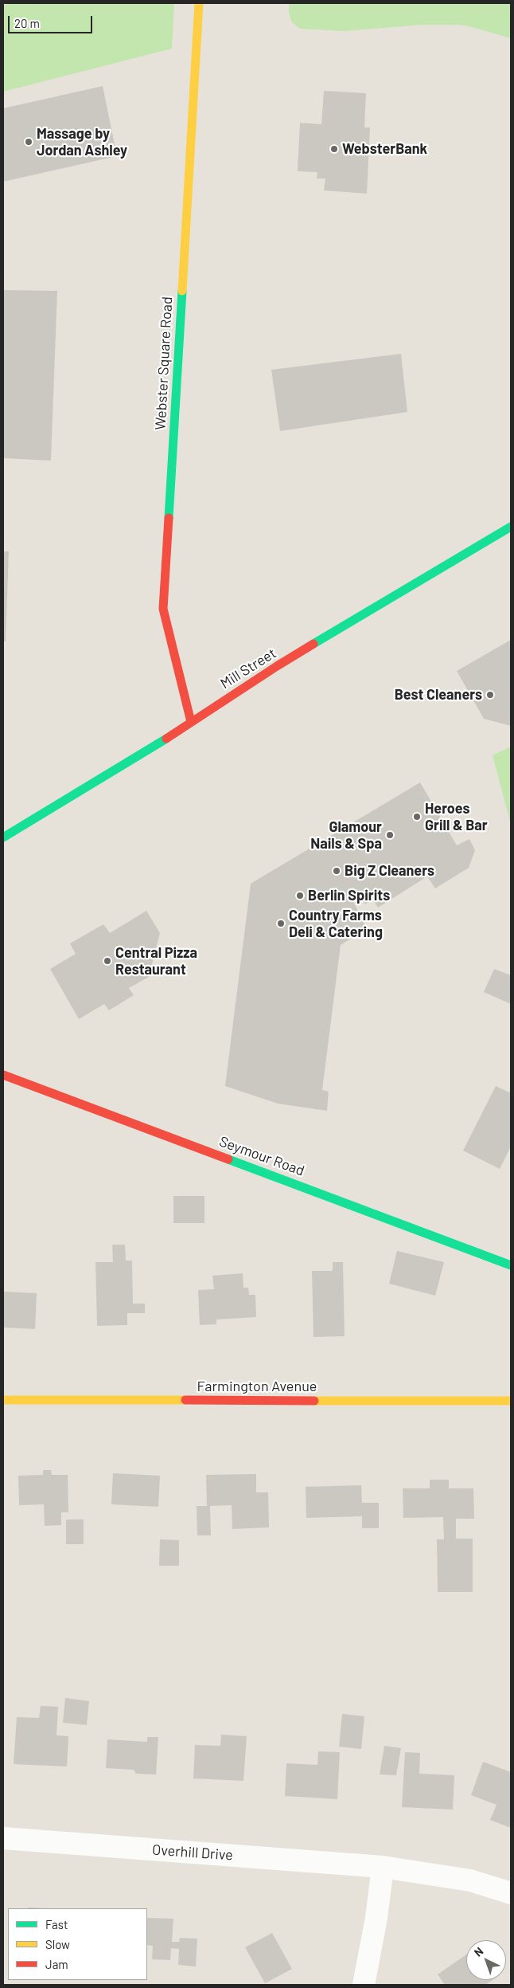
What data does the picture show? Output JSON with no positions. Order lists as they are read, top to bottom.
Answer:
{
  "streets": {
    "main road": [
      "Webster Square Road",
      "Mill Street",
      "Seymour Road",
      "Farmington Avenue"
    ],
    "street": ["Overhill Drive"]
  },
  "crossings": [
    ["Webster Square Road", "Mill Street"]
  ],
  "places": [
    "Massage by Jordan Ashley",
    "WebsterBank",
    "Best Cleaners",
    "Heroes Grill & Bar",
    "Glamour Nails & Spa",
    "Big Z Cleaners",
    "Berlin Spirits",
    "Country Farms Deli & Catering",
    "Central Pizza Restaurant"
  ],
  "legend": ["Fast", "Slow", "Jam"],
  "scale_bar": "20 m",
  "north": "top left"
}
